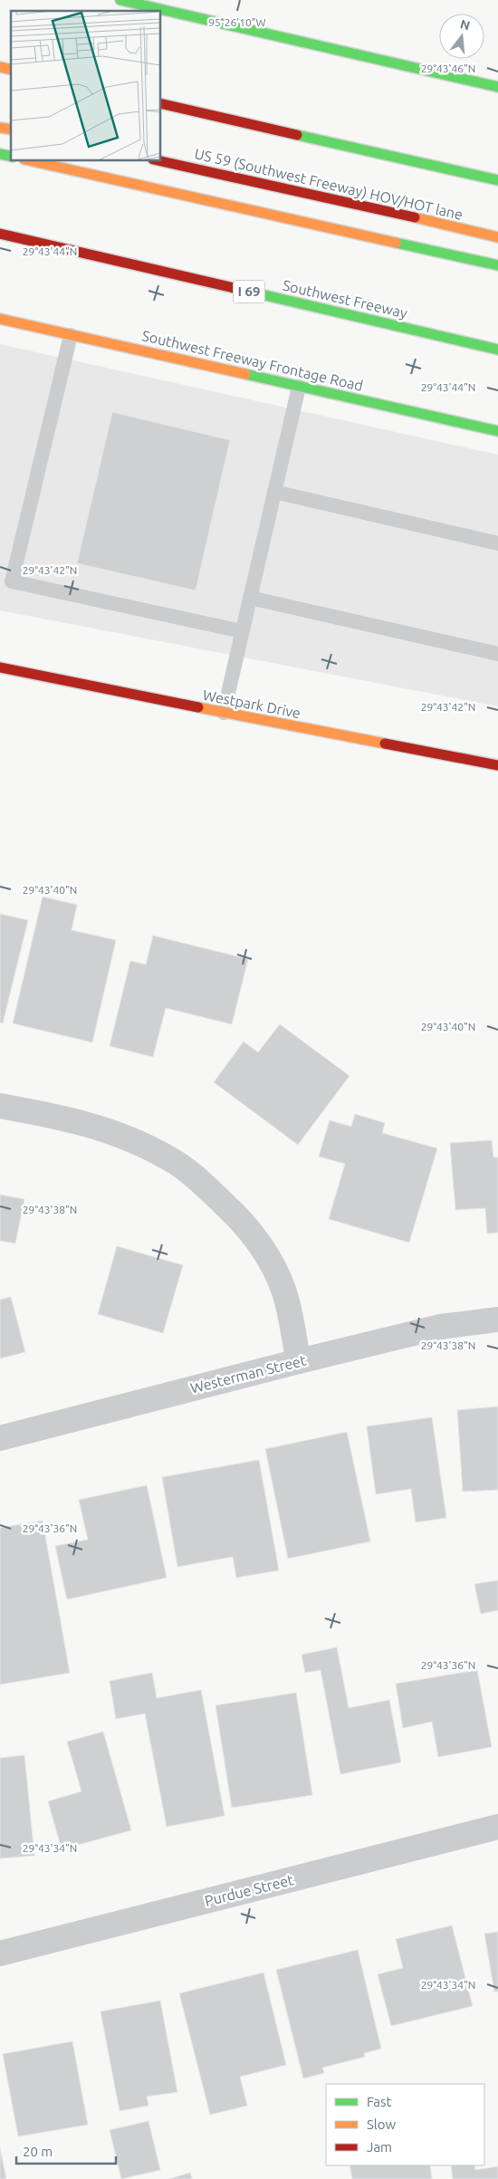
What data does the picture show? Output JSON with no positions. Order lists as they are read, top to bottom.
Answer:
{
  "streets": {
    "main road": [
      "US 59 (Southwest Freeway) HOV/HOT lane",
      "I 69",
      "Southwest Freeway",
      "Southwest Freeway Frontage Road",
      "Westpark Drive"
    ],
    "street": ["Westerman Street", "Purdue Street"]
  },
  "legend": ["Fast", "Slow", "Jam"],
  "scale_bar": "20 m",
  "north": "top",
  "coordinates": [
    "95°26'10\"W",
    "29°43'46\"N",
    "29°43'44\"N",
    "29°43'42\"N",
    "29°43'40\"N",
    "29°43'38\"N",
    "29°43'36\"N",
    "29°43'34\"N"
  ]
}
